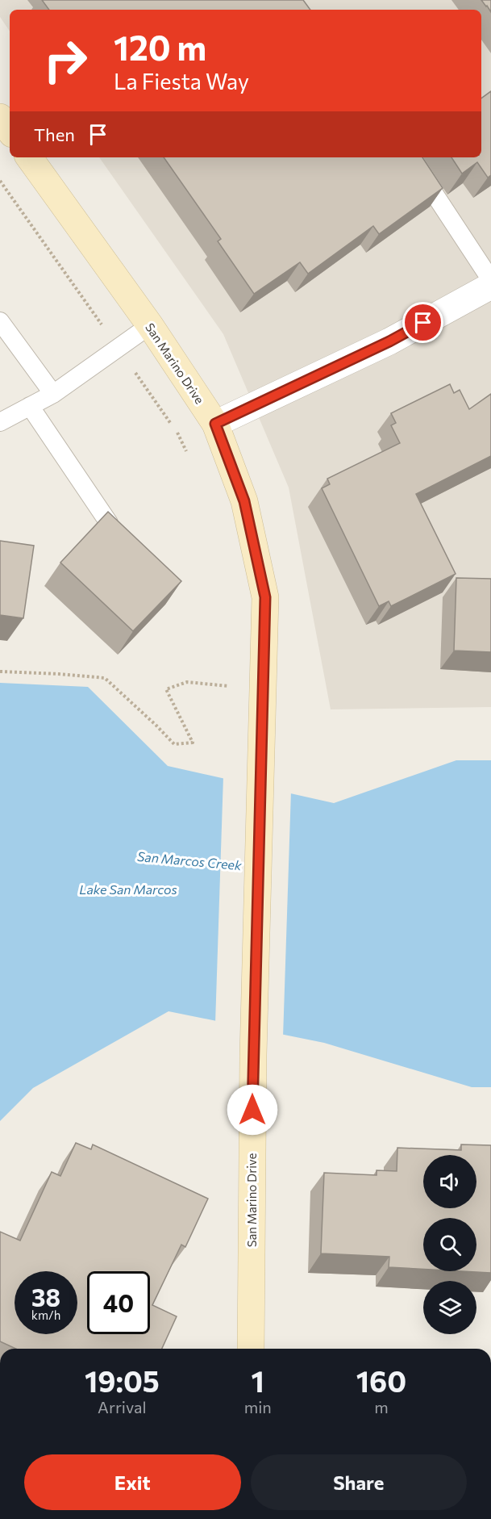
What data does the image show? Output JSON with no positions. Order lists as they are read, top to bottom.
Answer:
{
  "streets": {
    "street": ["San Marino Drive"]
  },
  "water": ["San Marcos Creek", "Lake San Marcos"],
  "page": {
    "turn": ["120 m", "La Fiesta Way"],
    "then": "Then",
    "speed": "38 km/h",
    "limit": "40",
    "eta": [
      "19:05",
      "Arrival",
      "1",
      "min",
      "160",
      "m"
    ],
    "buttons": ["Exit", "Share"]
  }
}
